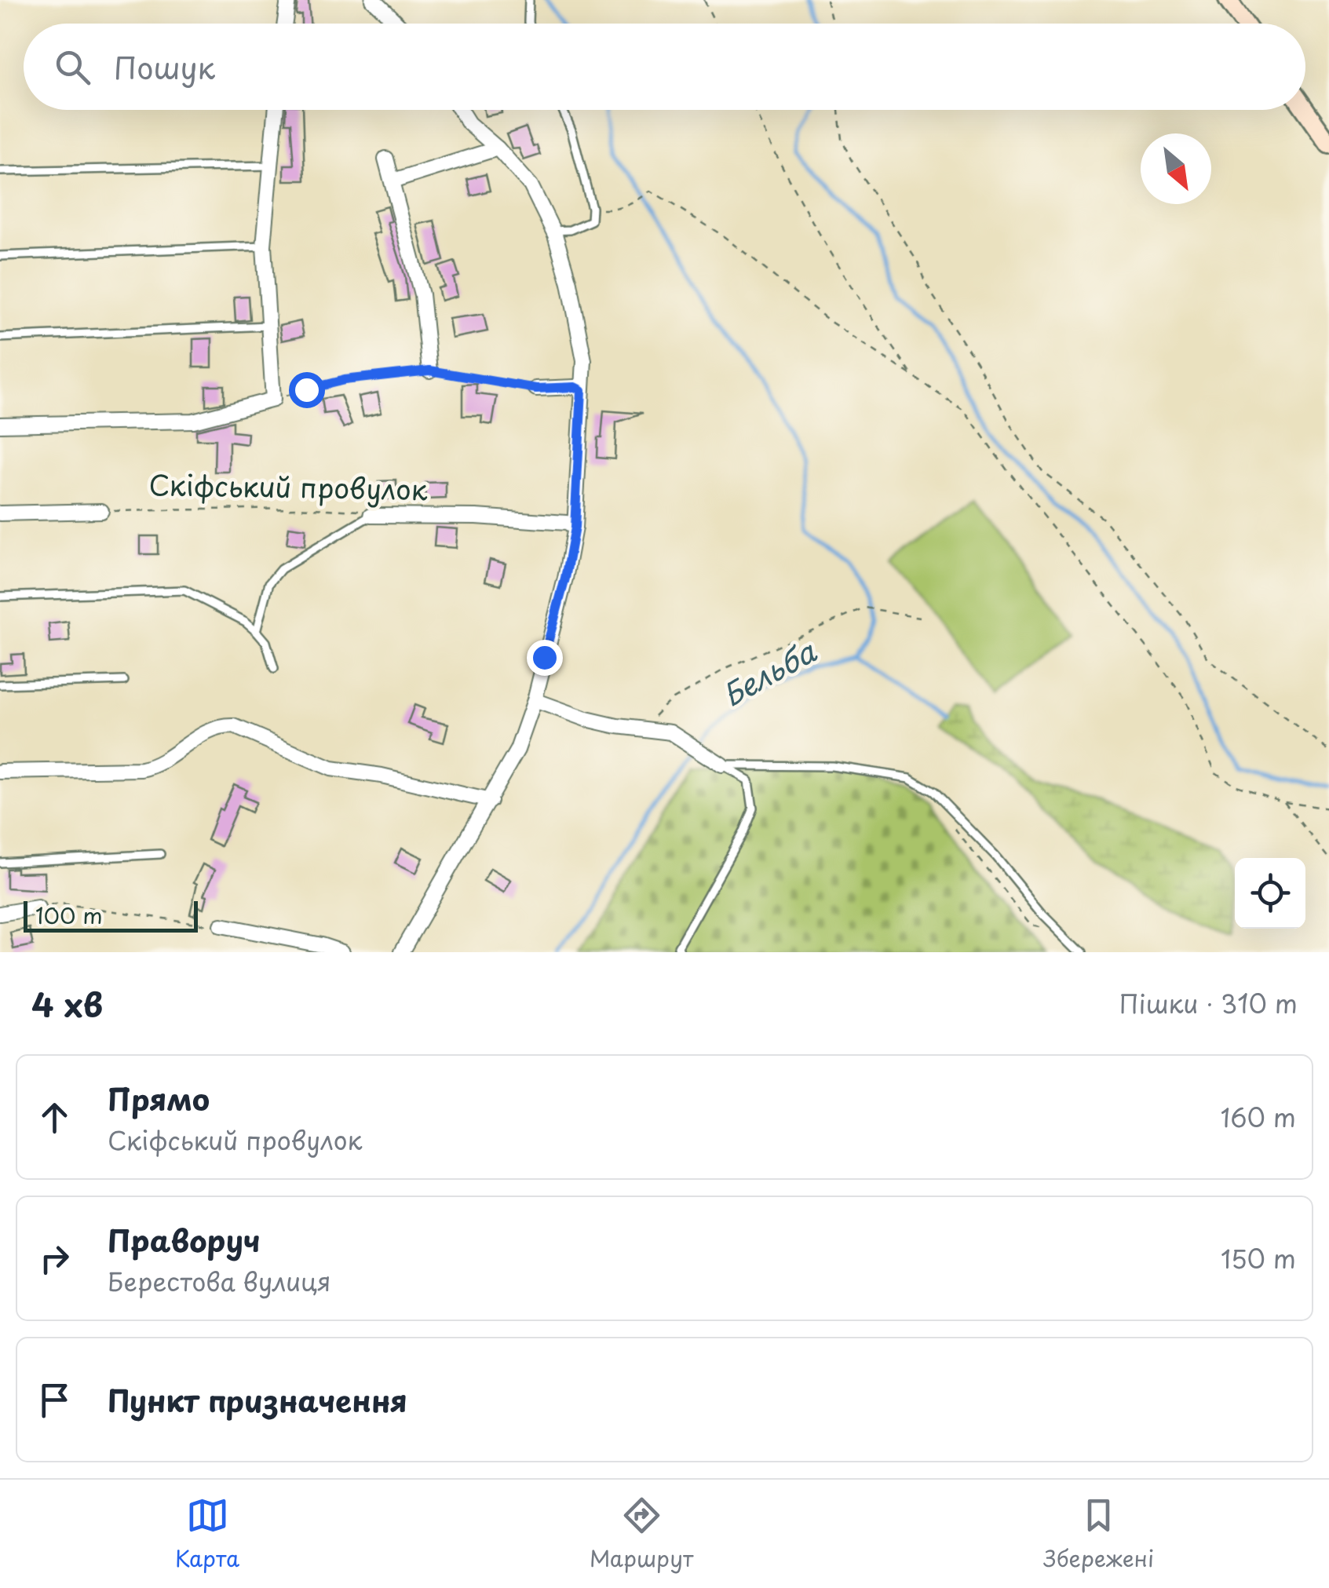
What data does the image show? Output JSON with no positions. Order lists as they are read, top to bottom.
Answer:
{
  "streets": {
    "street": ["Скіфський провулок"]
  },
  "water": ["Бельба"],
  "scale_bar": "100 m",
  "north": "bottom right",
  "page": {
    "search": "Пошук",
    "scale": "100 m",
    "heading": ["4 хв", "Пішки · 310 m"],
    "list": [
      ["Прямо", "Скіфський провулок", "160 m"],
      ["Праворуч", "Берестова вулиця", "150 m"],
      "Пункт призначення"
    ],
    "nav": ["Карта", "Маршрут", "Збережені"]
  }
}
